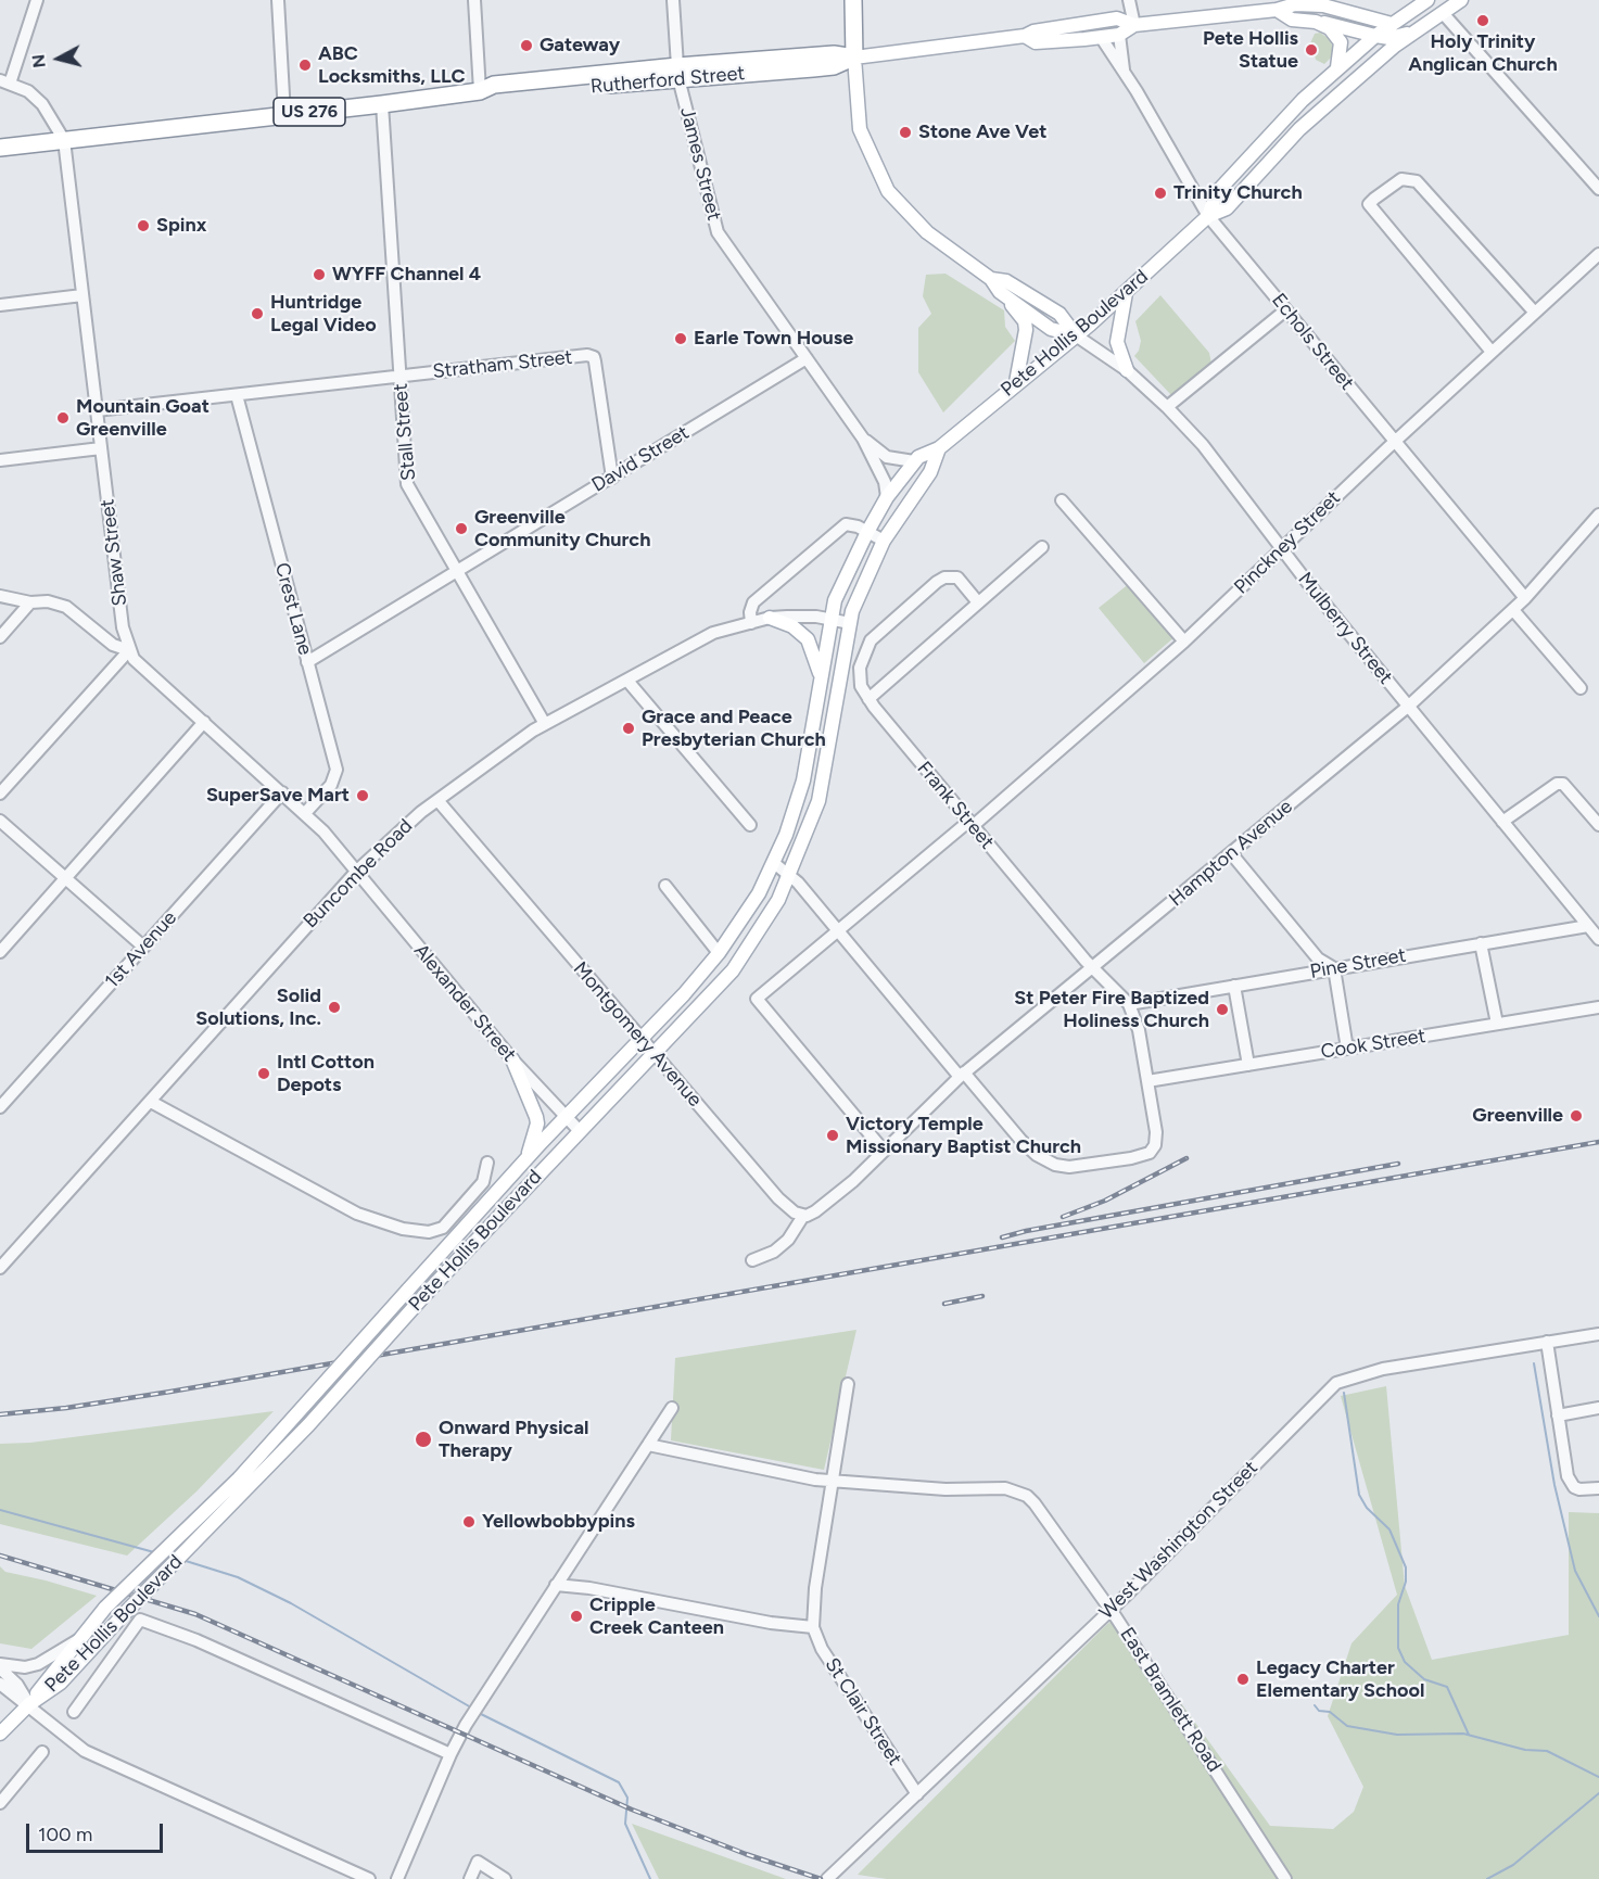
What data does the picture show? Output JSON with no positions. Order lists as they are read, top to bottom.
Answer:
{
  "streets": {
    "highway": ["Rutherford Street", "US 276"],
    "main road": ["Pete Hollis Boulevard"],
    "street": [
      "James Street",
      "Echols Street",
      "Stratham Street",
      "Stall Street",
      "David Street",
      "Pinckney Street",
      "Shaw Street",
      "Crest Lane",
      "Mulberry Street",
      "Frank Street",
      "Hampton Avenue",
      "Buncombe Road",
      "1st Avenue",
      "Pine Street",
      "Alexander Street",
      "Montgomery Avenue",
      "Cook Street",
      "West Washington Street",
      "East Bramlett Road",
      "St Clair Street"
    ]
  },
  "crossings": [
    ["Rutherford Street", "US 276"],
    ["Rutherford Street", "James Street"],
    ["Rutherford Street", "Pete Hollis Boulevard"],
    ["Rutherford Street", "Echols Street"],
    ["Rutherford Street", "Stall Street"],
    ["Rutherford Street", "Shaw Street"],
    ["US 276", "Shaw Street"],
    ["James Street", "Pete Hollis Boulevard"],
    ["James Street", "David Street"],
    ["Pete Hollis Boulevard", "Echols Street"],
    ["Pete Hollis Boulevard", "Mulberry Street"],
    ["Pete Hollis Boulevard", "Buncombe Road"],
    ["Pete Hollis Boulevard", "Alexander Street"],
    ["Pete Hollis Boulevard", "Montgomery Avenue"],
    ["Echols Street", "Pinckney Street"],
    ["Echols Street", "Hampton Avenue"],
    ["Stratham Street", "Stall Street"],
    ["Stratham Street", "David Street"],
    ["Stratham Street", "Shaw Street"],
    ["Stratham Street", "Crest Lane"],
    ["Stall Street", "David Street"],
    ["Stall Street", "Buncombe Road"],
    ["David Street", "Crest Lane"],
    ["Pinckney Street", "Mulberry Street"],
    ["Pinckney Street", "Frank Street"],
    ["Pinckney Street", "Hampton Avenue"],
    ["Shaw Street", "Crest Lane"],
    ["Shaw Street", "Buncombe Road"],
    ["Shaw Street", "1st Avenue"],
    ["Shaw Street", "Alexander Street"],
    ["Mulberry Street", "Hampton Avenue"],
    ["Mulberry Street", "Pine Street"],
    ["Frank Street", "Hampton Avenue"],
    ["Frank Street", "Pine Street"],
    ["Frank Street", "Cook Street"],
    ["Hampton Avenue", "Montgomery Avenue"],
    ["Buncombe Road", "Alexander Street"],
    ["Buncombe Road", "Montgomery Avenue"],
    ["West Washington Street", "East Bramlett Road"],
    ["West Washington Street", "St Clair Street"]
  ],
  "places": [
    "Holy Trinity Anglican Church",
    "Gateway",
    "Pete Hollis Statue",
    "ABC Locksmiths, LLC",
    "Stone Ave Vet",
    "Trinity Church",
    "Spinx",
    "WYFF Channel 4",
    "Huntridge Legal Video",
    "Earle Town House",
    "Mountain Goat Greenville",
    "Greenville Community Church",
    "Grace and Peace Presbyterian Church",
    "SuperSave Mart",
    "Solid Solutions, Inc.",
    "St Peter Fire Baptized Holiness Church",
    "Intl Cotton Depots",
    "Greenville",
    "Victory Temple Missionary Baptist Church",
    "Onward Physical Therapy",
    "Yellowbobbypins",
    "Cripple Creek Canteen",
    "Legacy Charter Elementary School"
  ],
  "scale_bar": "100 m",
  "north": "left"
}
